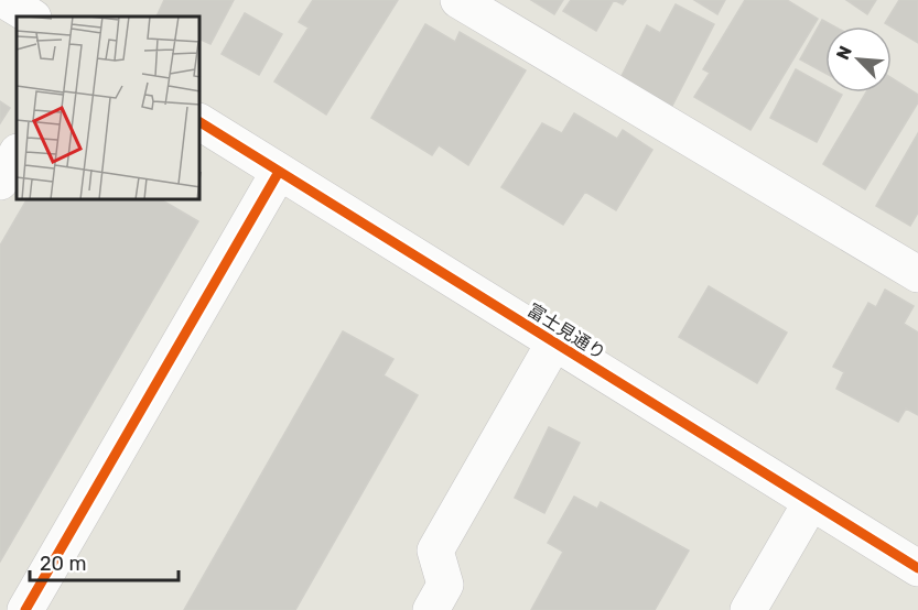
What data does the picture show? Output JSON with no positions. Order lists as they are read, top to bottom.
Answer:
{
  "streets": {
    "street": ["富士見通り"]
  },
  "scale_bar": "20 m",
  "north": "top left"
}
